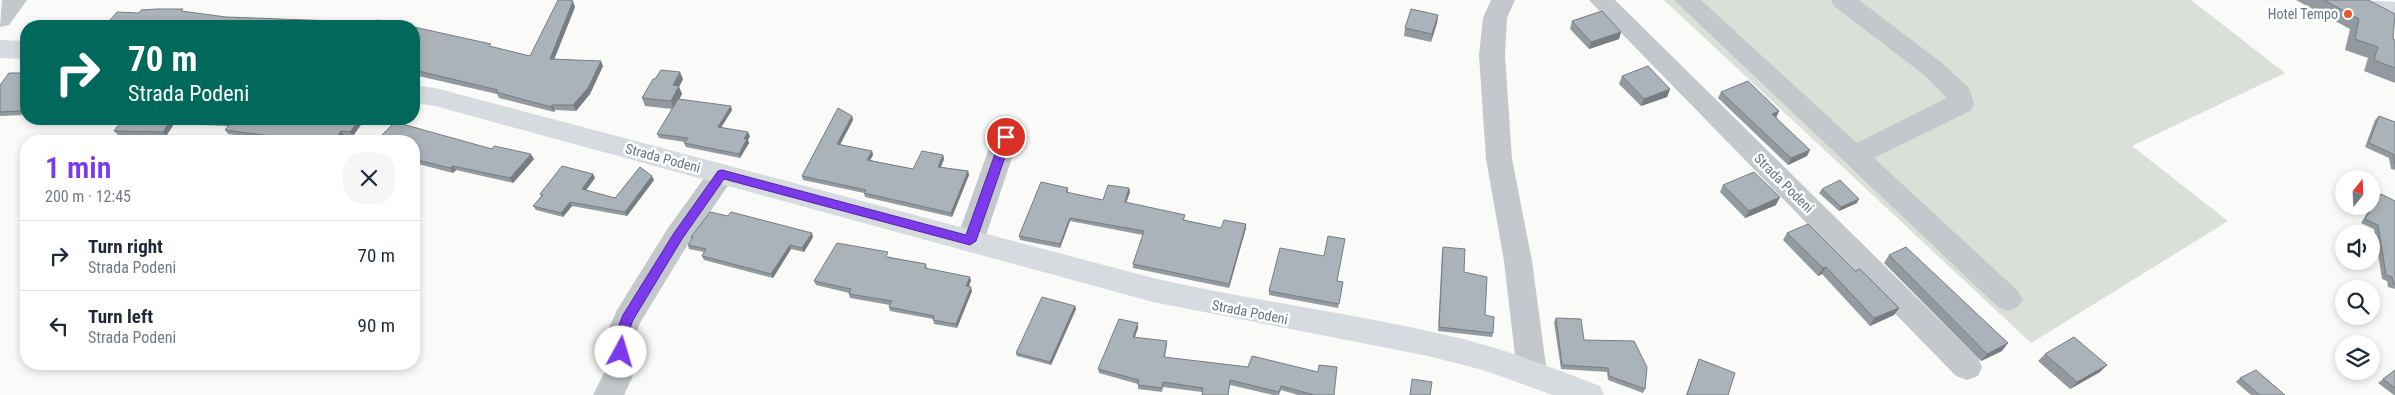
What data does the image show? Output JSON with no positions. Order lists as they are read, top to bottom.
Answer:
{
  "streets": {
    "main road": ["Strada Podeni"]
  },
  "places": ["Hotel Tempo"],
  "north": "top",
  "page": {
    "turn": ["70 m", "Strada Podeni"],
    "heading": ["1 min", "200 m · 12:45"],
    "list": [
      {
        "name": "Turn right",
        "note": "Strada Podeni",
        "value": "70 m"
      },
      {
        "name": "Turn left",
        "note": "Strada Podeni",
        "value": "90 m"
      }
    ]
  }
}
